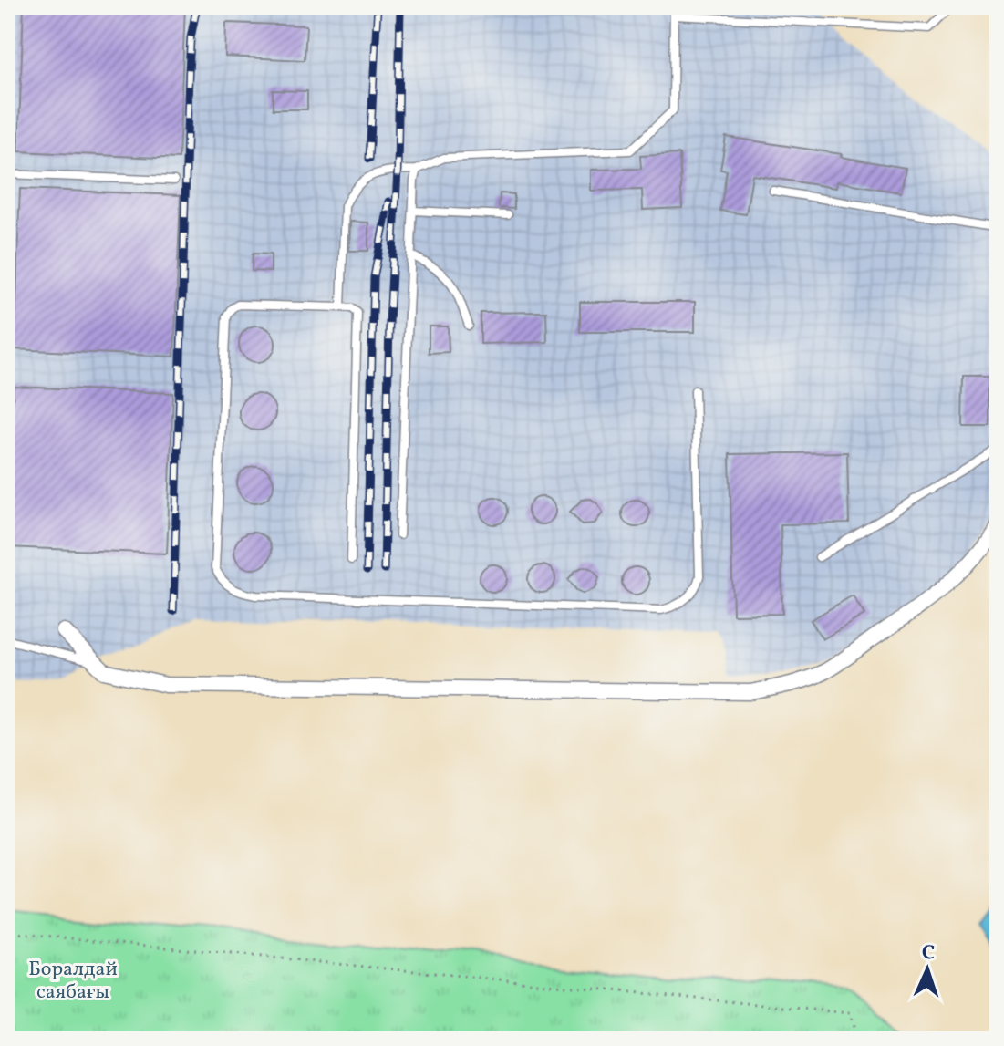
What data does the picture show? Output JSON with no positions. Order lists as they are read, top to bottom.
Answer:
{
  "parks": ["Боралдай саябағы"],
  "north": "top"
}
